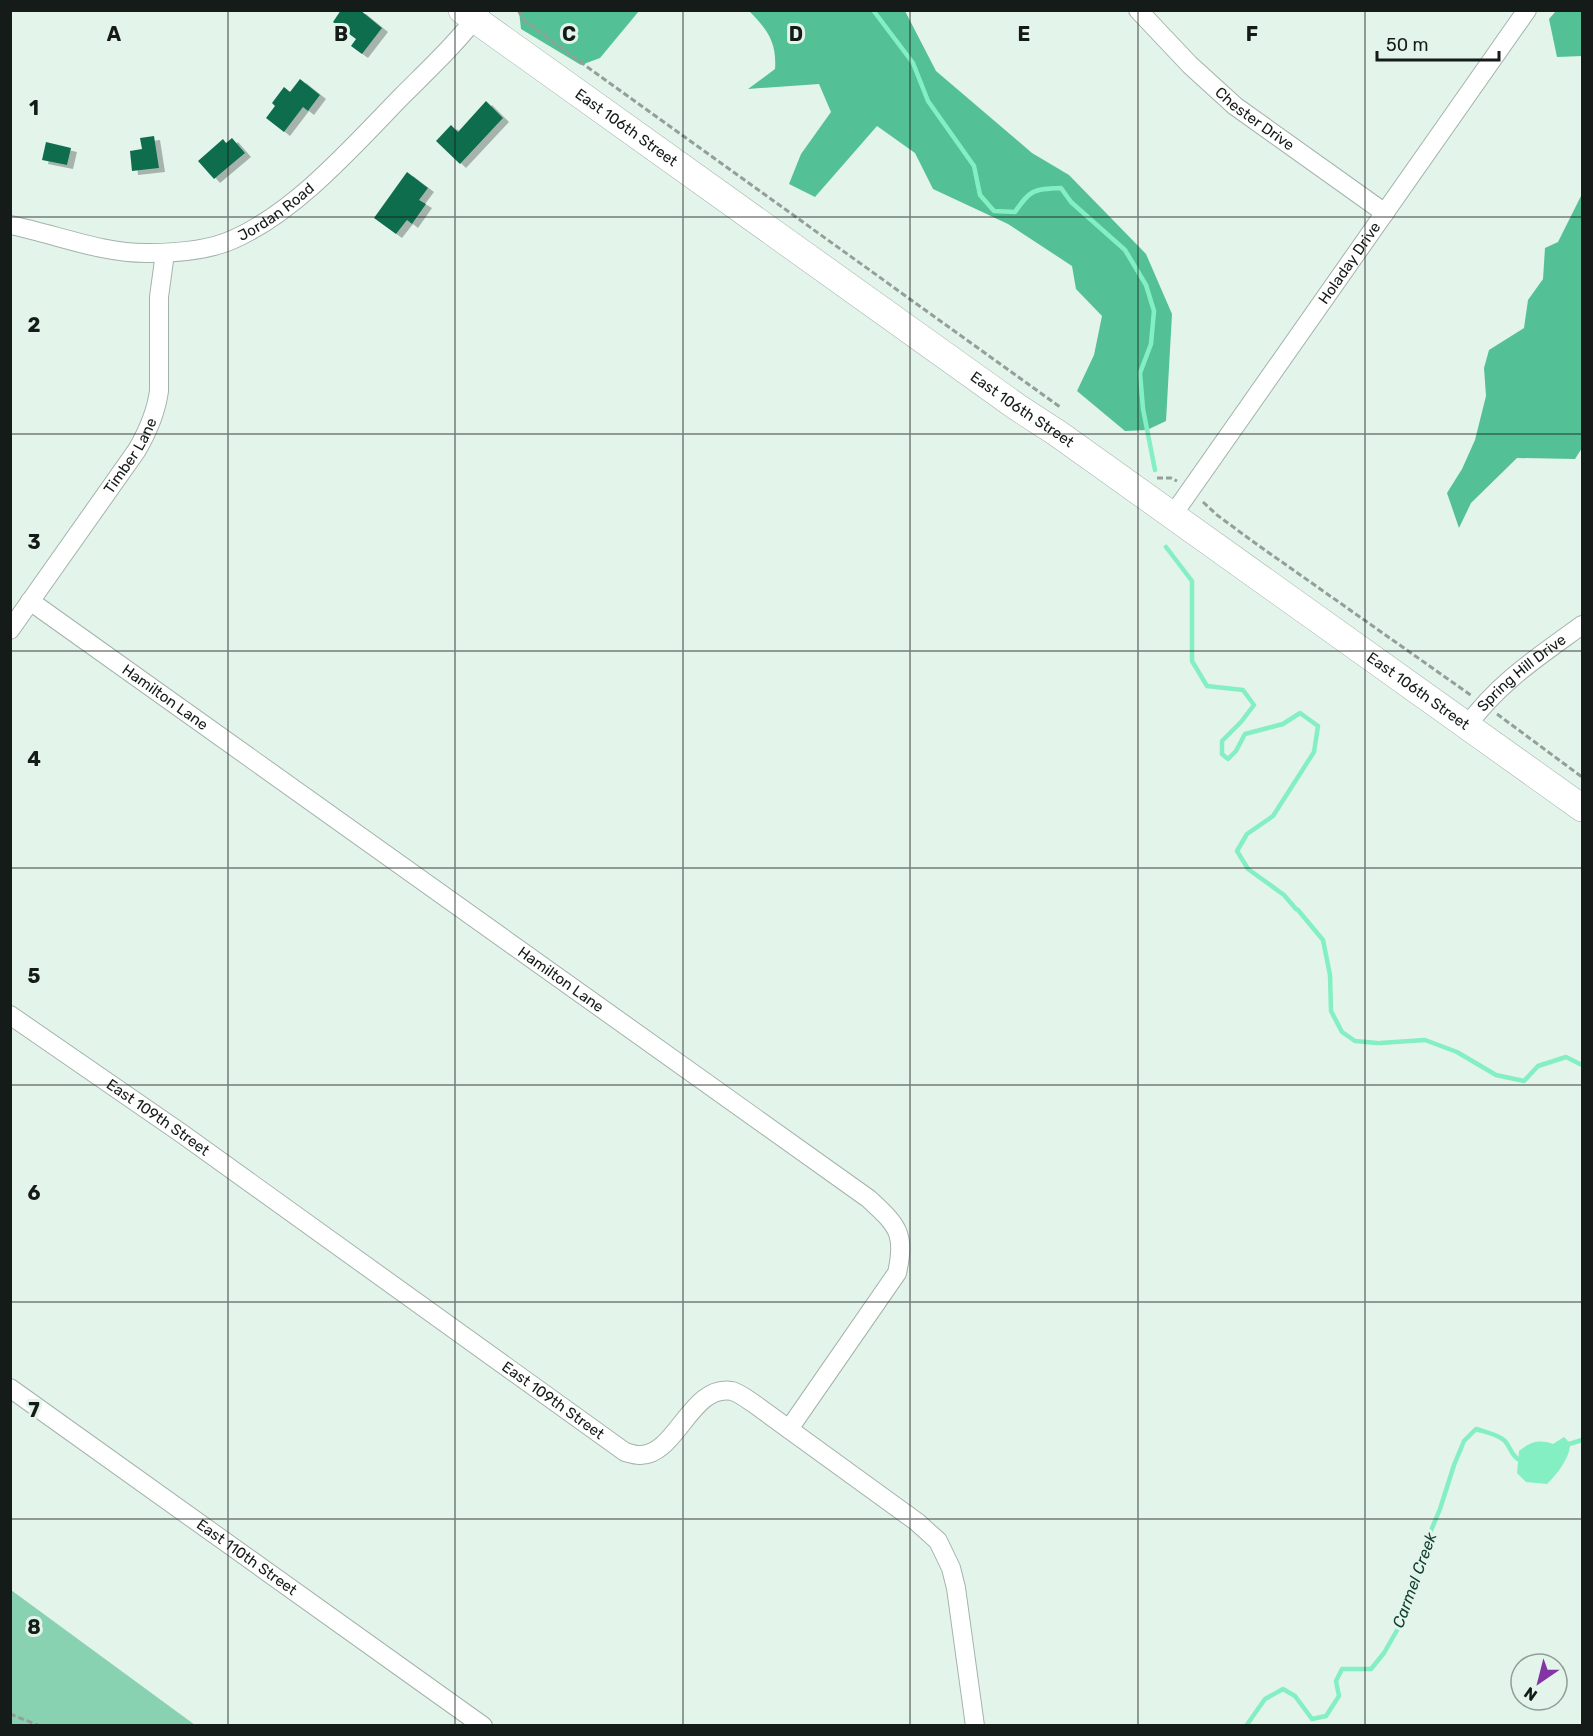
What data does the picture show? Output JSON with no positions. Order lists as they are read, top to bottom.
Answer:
{
  "streets": {
    "street": [
      "Chester Drive",
      "East 106th Street",
      "Jordan Road",
      "Holaday Drive",
      "Timber Lane",
      "Spring Hill Drive",
      "Hamilton Lane",
      "East 109th Street",
      "East 110th Street"
    ]
  },
  "crossings": [
    ["Chester Drive", "Holaday Drive"],
    ["East 106th Street", "Jordan Road"],
    ["East 106th Street", "Holaday Drive"],
    ["East 106th Street", "Spring Hill Drive"],
    ["Jordan Road", "Timber Lane"],
    ["Timber Lane", "Hamilton Lane"],
    ["Hamilton Lane", "East 109th Street"]
  ],
  "water": ["Carmel Creek"],
  "scale_bar": "50 m",
  "north": "bottom left",
  "grid": {
    "columns": [
      "A",
      "B",
      "C",
      "D",
      "E",
      "F"
    ],
    "rows": [
      "1",
      "2",
      "3",
      "4",
      "5",
      "6",
      "7",
      "8"
    ]
  }
}
